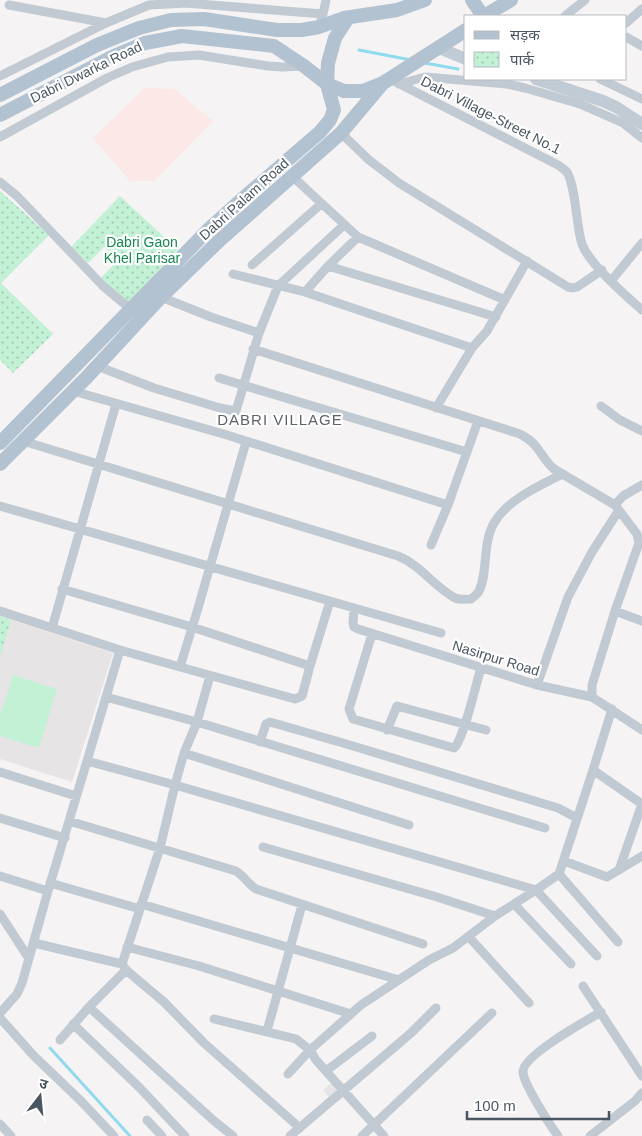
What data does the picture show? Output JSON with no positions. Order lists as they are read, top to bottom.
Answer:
{
  "streets": {
    "main road": ["Dabri Dwarka Road", "Dabri Palam Road"],
    "street": ["Dabri Village-Street No.1", "Nasirpur Road"]
  },
  "crossings": [
    ["Dabri Dwarka Road", "Dabri Village-Street No.1"],
    ["Dabri Dwarka Road", "Dabri Palam Road"],
    ["Dabri Village-Street No.1", "Dabri Palam Road"]
  ],
  "districts": ["DABRI VILLAGE"],
  "parks": ["Dabri Gaon Khel Parisar"],
  "legend": ["सड़क", "पार्क"],
  "scale_bar": "100 m",
  "north": "top"
}
